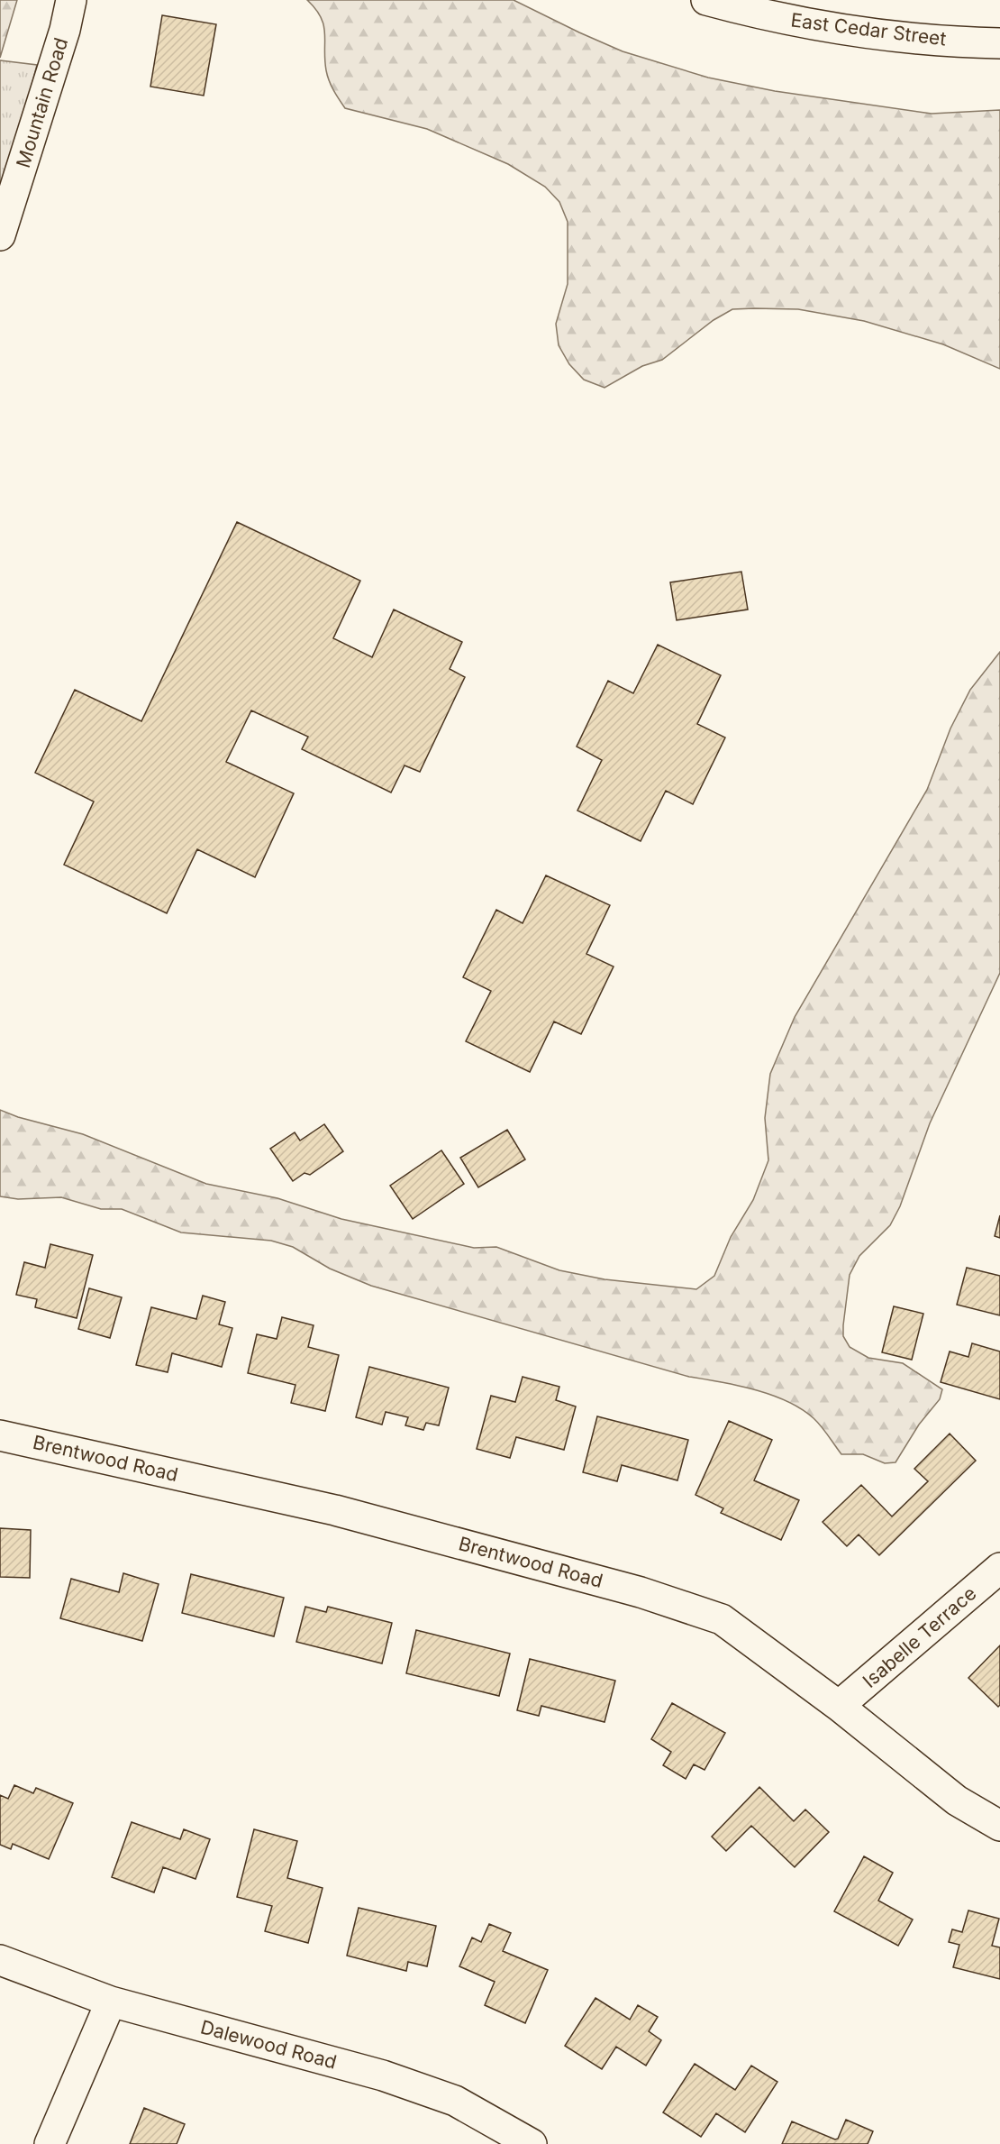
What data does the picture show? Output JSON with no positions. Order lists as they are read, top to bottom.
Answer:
{
  "streets": {
    "street": [
      "East Cedar Street",
      "Mountain Road",
      "Brentwood Road",
      "Isabelle Terrace",
      "Dalewood Road"
    ]
  },
  "crossings": [
    ["Brentwood Road", "Isabelle Terrace"]
  ]
}
